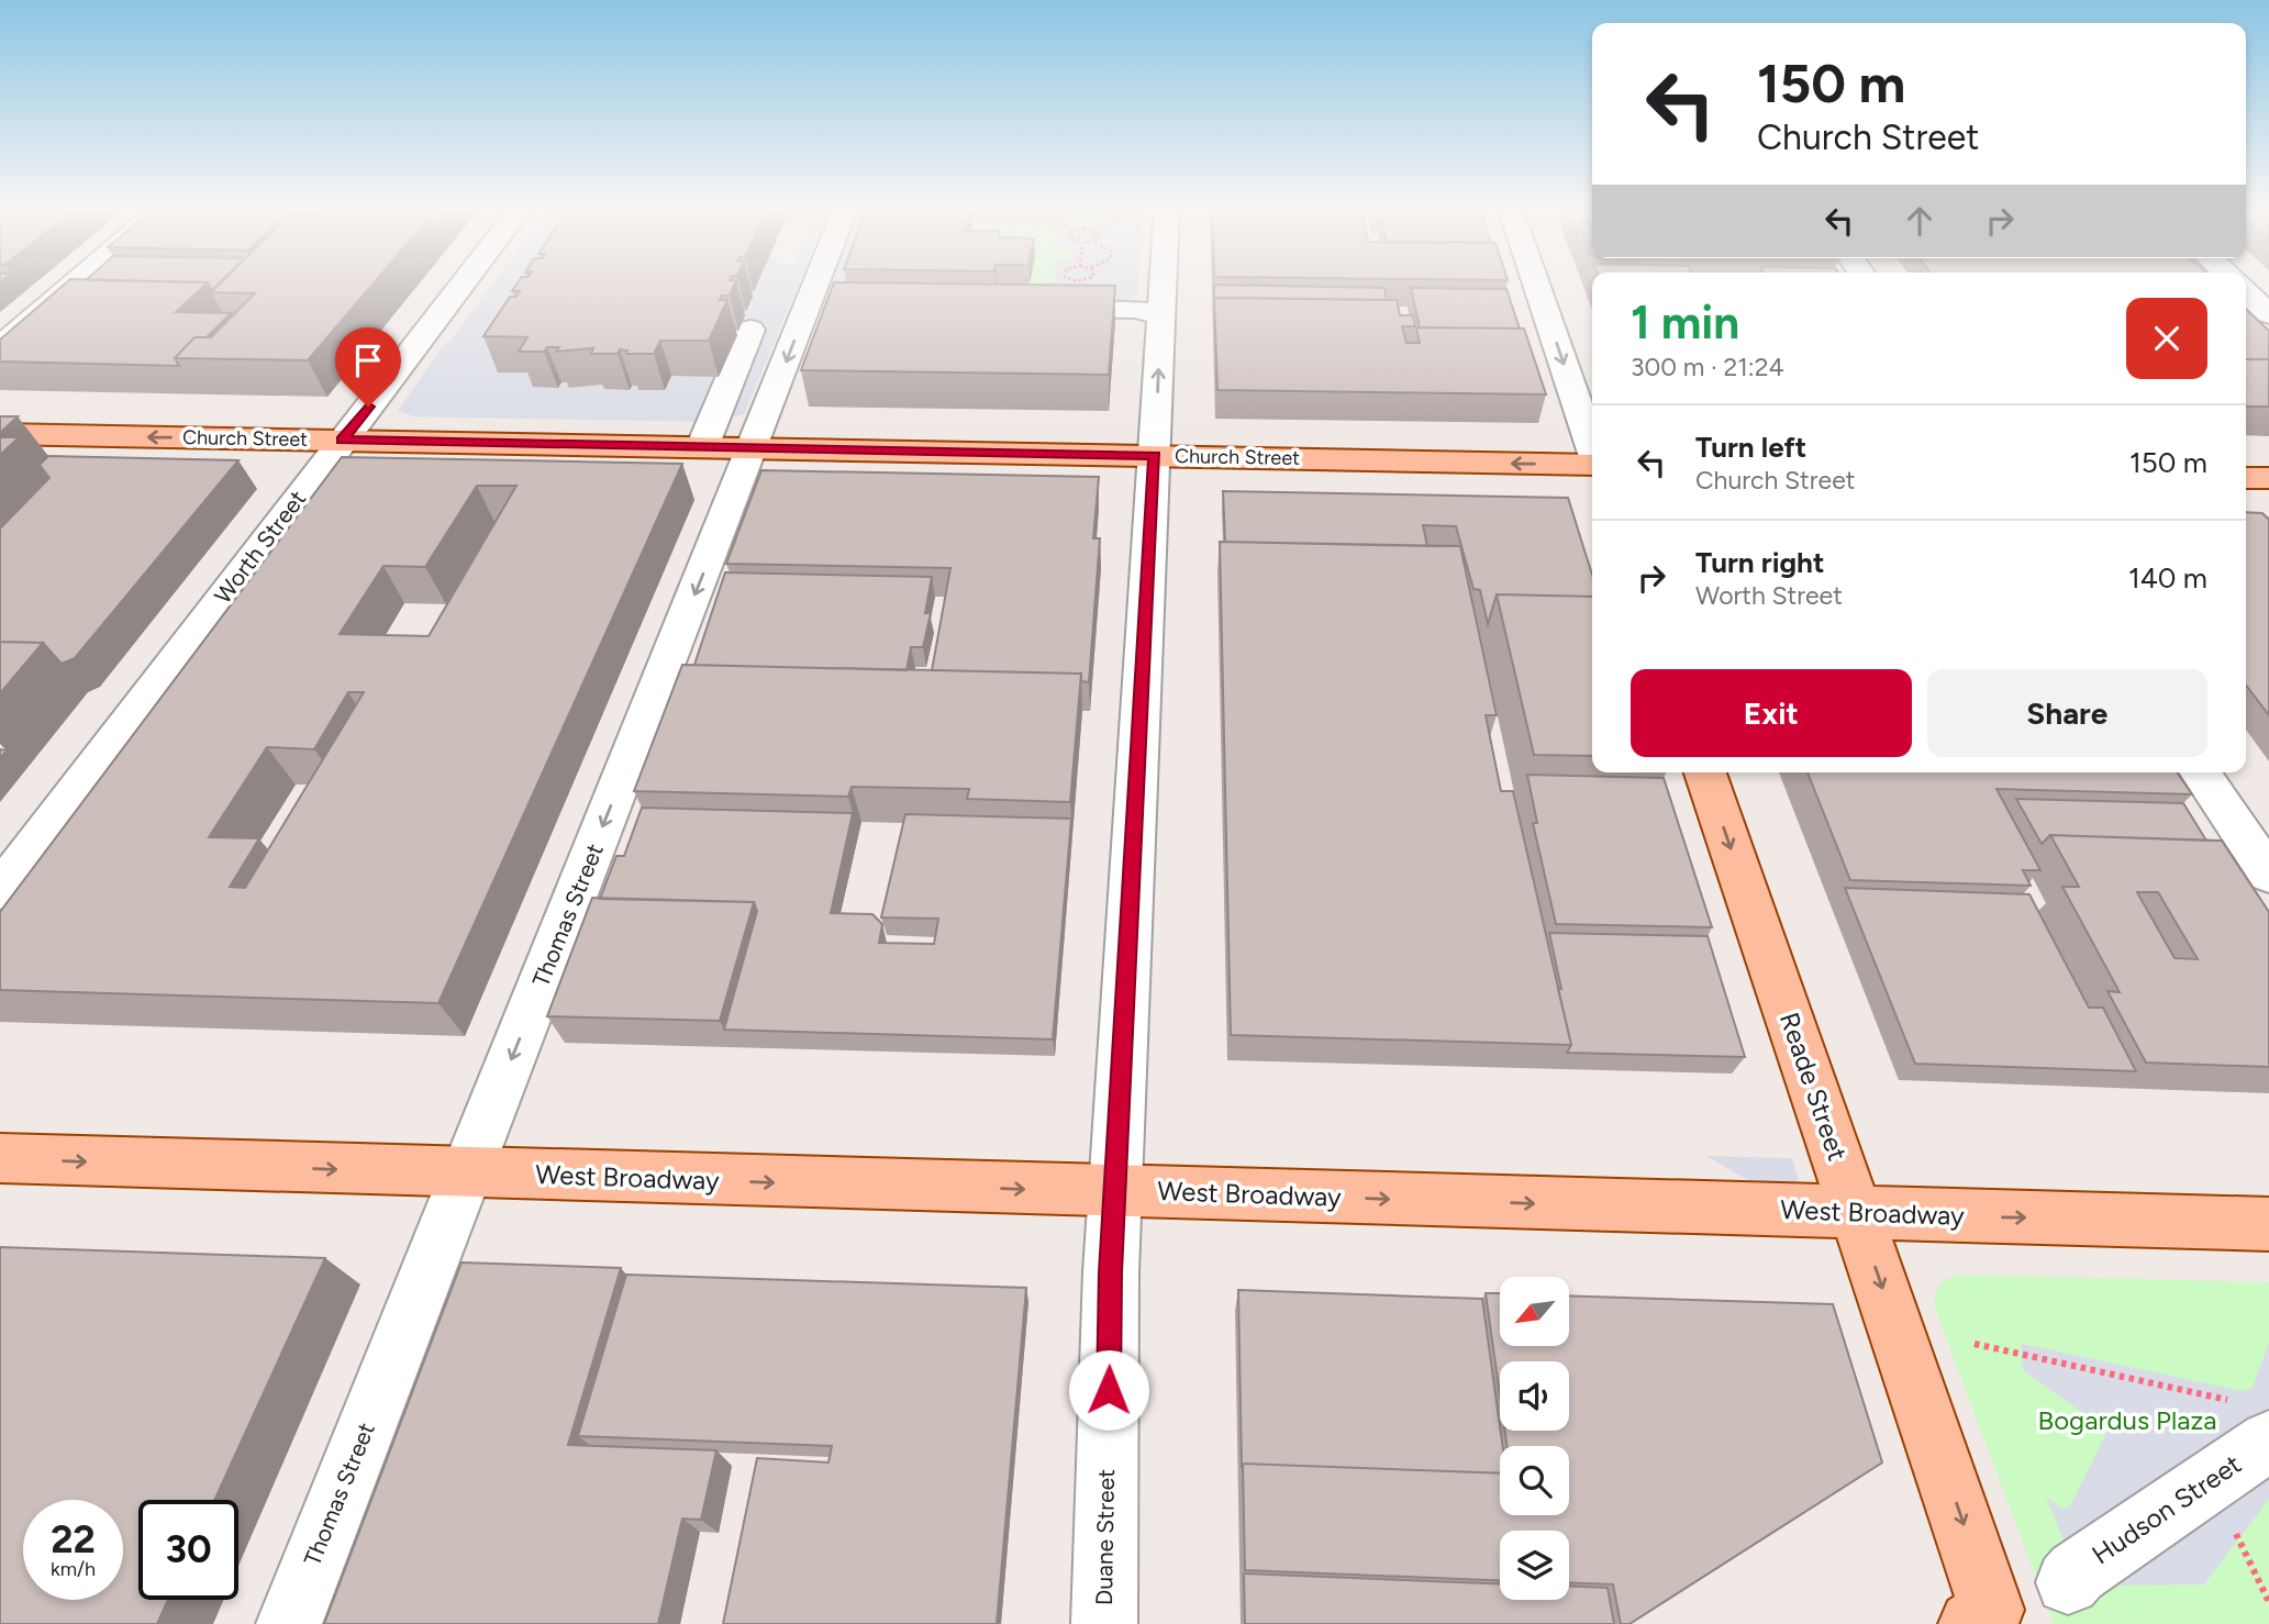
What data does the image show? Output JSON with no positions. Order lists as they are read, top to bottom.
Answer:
{
  "streets": {
    "main road": ["Church Street", "Reade Street", "West Broadway"],
    "street": [
      "Worth Street",
      "Thomas Street",
      "Hudson Street",
      "Duane Street"
    ]
  },
  "crossings": [
    ["Church Street", "Worth Street"],
    ["Church Street", "Thomas Street"],
    ["Church Street", "Duane Street"],
    ["Thomas Street", "West Broadway"],
    ["Reade Street", "West Broadway"],
    ["West Broadway", "Duane Street"]
  ],
  "one_way": [
    "Church Street",
    "Thomas Street",
    "Reade Street",
    "West Broadway"
  ],
  "parks": ["Bogardus Plaza"],
  "north": "bottom left",
  "page": {
    "turn": ["150 m", "Church Street"],
    "heading": ["1 min", "300 m · 21:24"],
    "list": [
      {
        "name": "Turn left",
        "note": "Church Street",
        "value": "150 m"
      },
      {
        "name": "Turn right",
        "note": "Worth Street",
        "value": "140 m"
      }
    ],
    "buttons": ["Exit", "Share"],
    "speed": "22 km/h",
    "limit": "30"
  }
}
